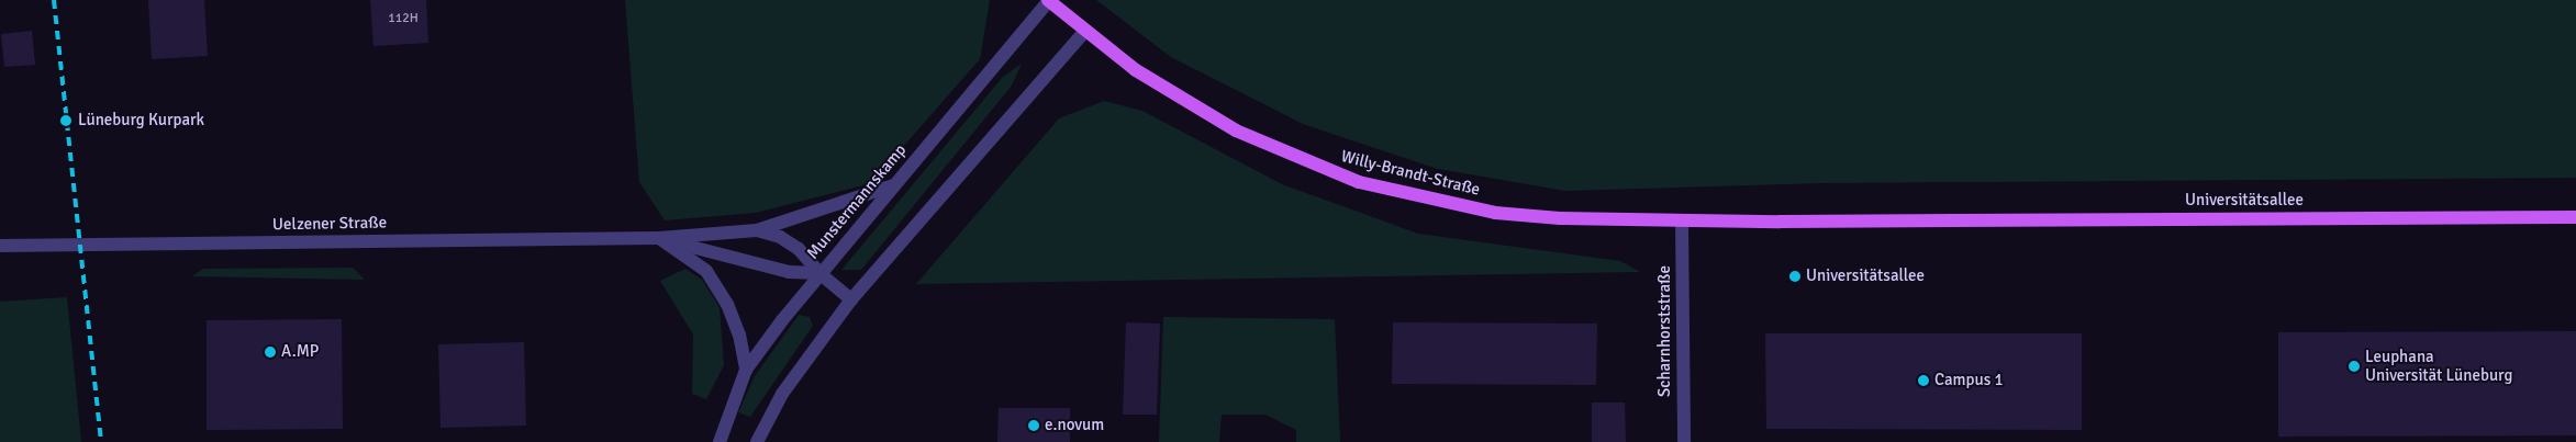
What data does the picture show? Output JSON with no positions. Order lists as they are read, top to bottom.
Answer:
{
  "streets": {
    "main road": ["Willy-Brandt-Straße", "Universitätsallee"],
    "street": ["Munstermannskamp", "Uelzener Straße", "Scharnhorststraße"]
  },
  "crossings": [
    ["Willy-Brandt-Straße", "Universitätsallee"],
    ["Willy-Brandt-Straße", "Munstermannskamp"],
    ["Willy-Brandt-Straße", "Scharnhorststraße"],
    ["Universitätsallee", "Scharnhorststraße"],
    ["Munstermannskamp", "Uelzener Straße"]
  ],
  "places": [
    "Lüneburg Kurpark",
    "Universitätsallee",
    "A.MP",
    "Leuphana Universität Lüneburg",
    "Campus 1",
    "e.novum"
  ],
  "house_numbers": ["112H"]
}
